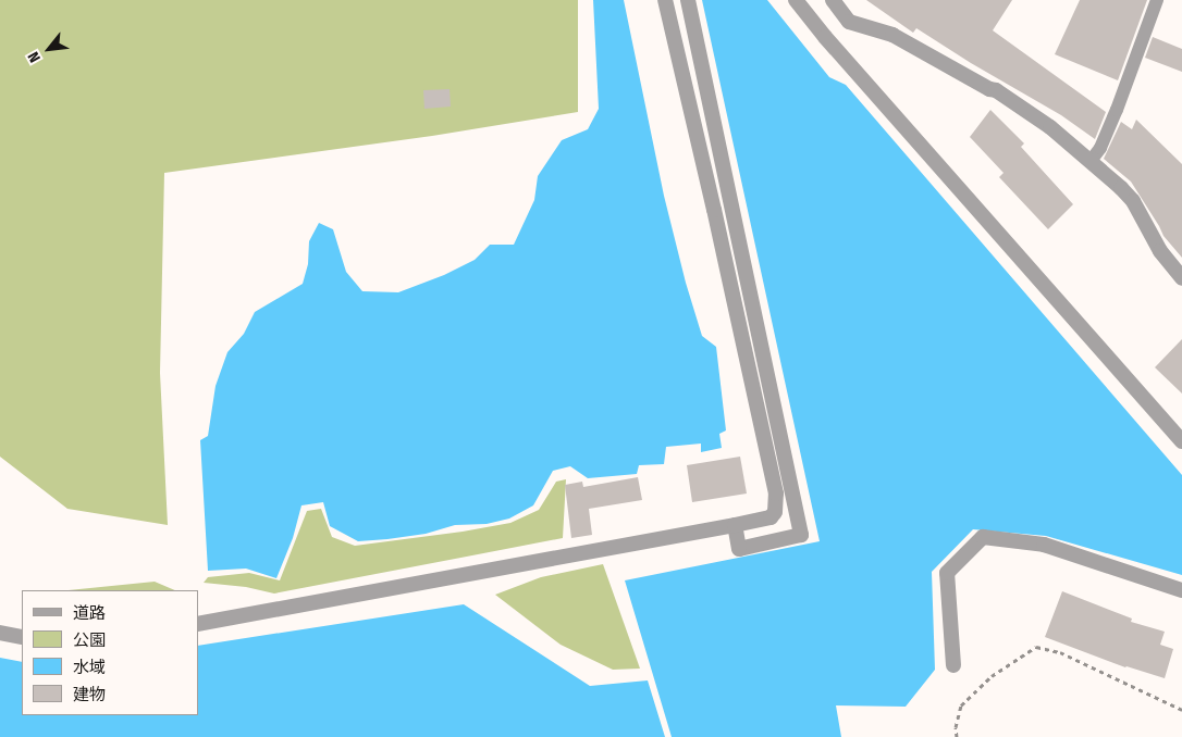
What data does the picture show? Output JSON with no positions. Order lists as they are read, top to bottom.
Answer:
{
  "legend": [
    "道路",
    "公園",
    "水域",
    "建物"
  ],
  "north": "bottom left"
}
